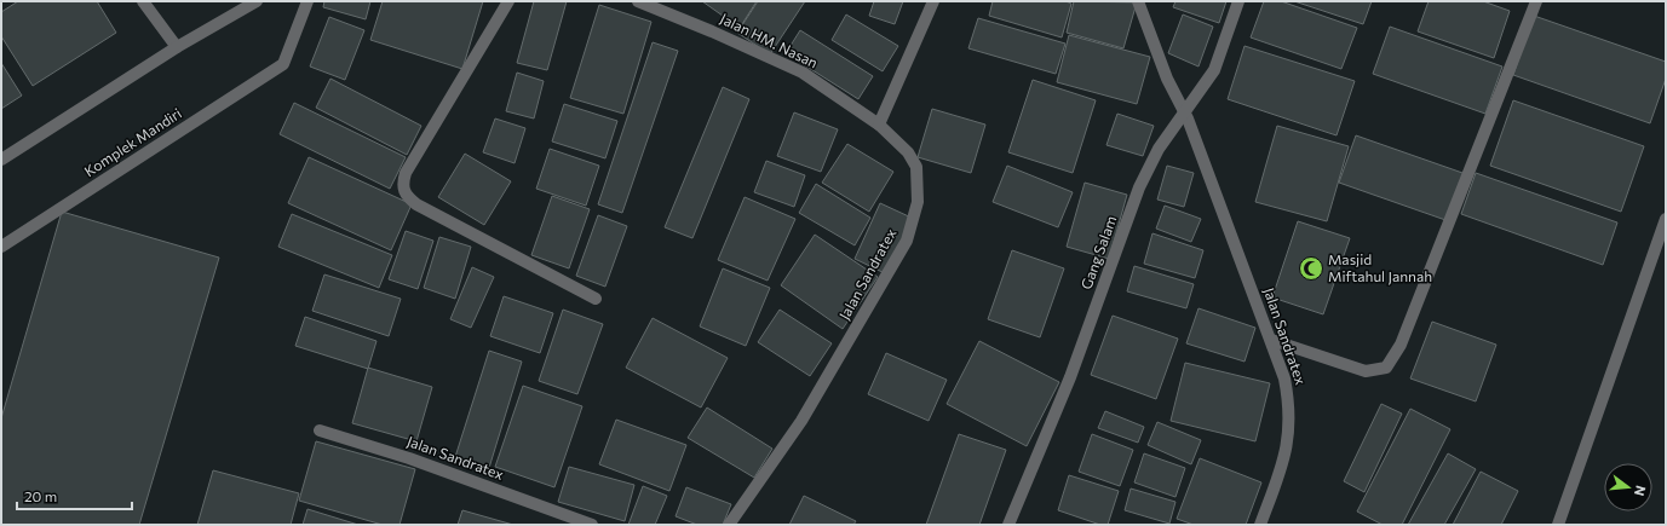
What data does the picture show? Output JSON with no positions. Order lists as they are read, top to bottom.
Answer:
{
  "streets": {
    "street": [
      "Jalan HM. Nasan",
      "Komplek Mandiri",
      "Gang Salam",
      "Jalan Sandratex"
    ]
  },
  "crossings": [
    ["Jalan HM. Nasan", "Jalan Sandratex"],
    ["Gang Salam", "Jalan Sandratex"]
  ],
  "places": {
    "mosque": ["Masjid Miftahul Jannah"]
  },
  "scale_bar": "20 m",
  "north": "right"
}
